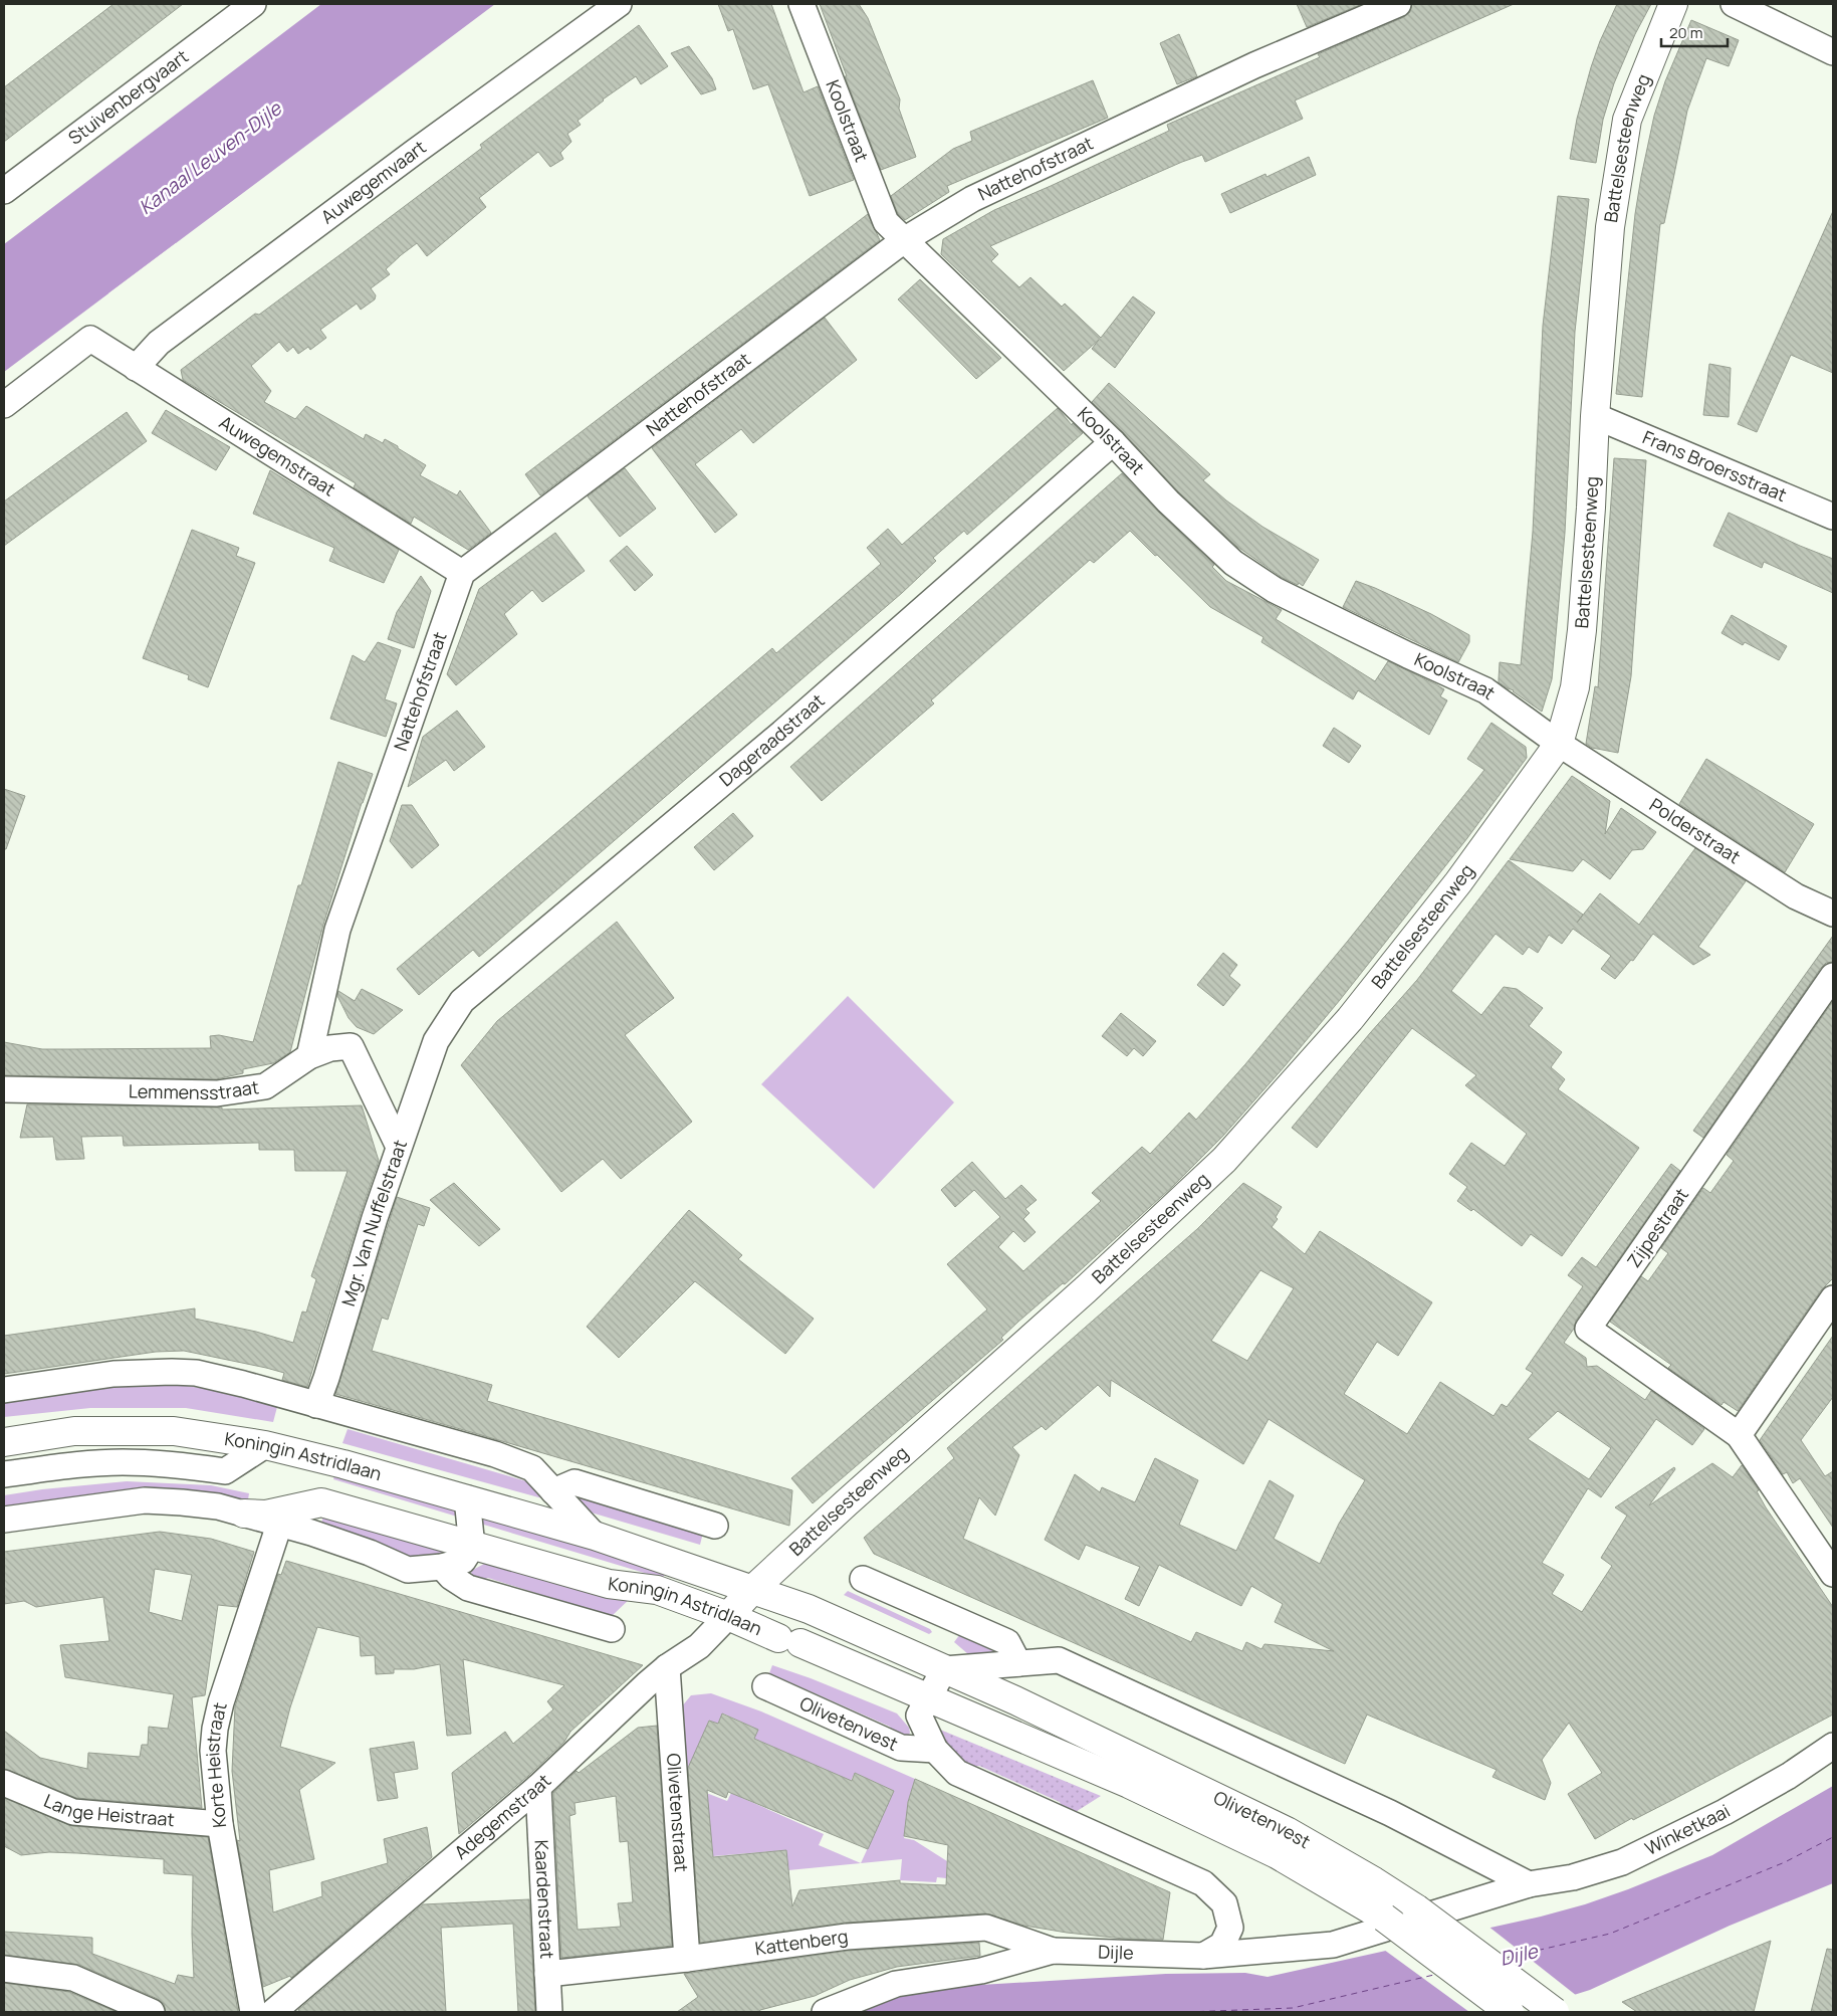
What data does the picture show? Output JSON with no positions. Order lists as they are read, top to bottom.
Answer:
{
  "streets": {
    "main road": ["Battelsesteenweg", "Koningin Astridlaan", "Olivetenvest"],
    "street": [
      "Stuivenbergvaart",
      "Koolstraat",
      "Nattehofstraat",
      "Auwegemvaart",
      "Auwegemstraat",
      "Frans Broersstraat",
      "Dageraadstraat",
      "Polderstraat",
      "Lemmensstraat",
      "Mgr. Van Nuffelstraat",
      "Zijpestraat",
      "Korte Heistraat",
      "Lange Heistraat",
      "Olivetenstraat",
      "Adegemstraat",
      "Winketkaai",
      "Kaardenstraat",
      "Kattenberg",
      "Dijle"
    ]
  },
  "crossings": [
    ["Koolstraat", "Battelsesteenweg"],
    ["Koolstraat", "Nattehofstraat"],
    ["Koolstraat", "Dageraadstraat"],
    ["Koolstraat", "Polderstraat"],
    ["Battelsesteenweg", "Frans Broersstraat"],
    ["Battelsesteenweg", "Polderstraat"],
    ["Battelsesteenweg", "Koningin Astridlaan"],
    ["Battelsesteenweg", "Adegemstraat"],
    ["Nattehofstraat", "Auwegemstraat"],
    ["Nattehofstraat", "Lemmensstraat"],
    ["Auwegemvaart", "Auwegemstraat"],
    ["Dageraadstraat", "Mgr. Van Nuffelstraat"],
    ["Lemmensstraat", "Mgr. Van Nuffelstraat"],
    ["Mgr. Van Nuffelstraat", "Koningin Astridlaan"],
    ["Koningin Astridlaan", "Olivetenvest"],
    ["Koningin Astridlaan", "Korte Heistraat"],
    ["Koningin Astridlaan", "Adegemstraat"],
    ["Olivetenvest", "Winketkaai"],
    ["Olivetenvest", "Dijle"],
    ["Korte Heistraat", "Lange Heistraat"],
    ["Olivetenstraat", "Adegemstraat"],
    ["Olivetenstraat", "Kattenberg"],
    ["Adegemstraat", "Kaardenstraat"],
    ["Winketkaai", "Dijle"],
    ["Kaardenstraat", "Kattenberg"],
    ["Kattenberg", "Dijle"]
  ],
  "water": ["Kanaal Leuven-Dijle", "Dijle"],
  "scale_bar": "20 m"
}
